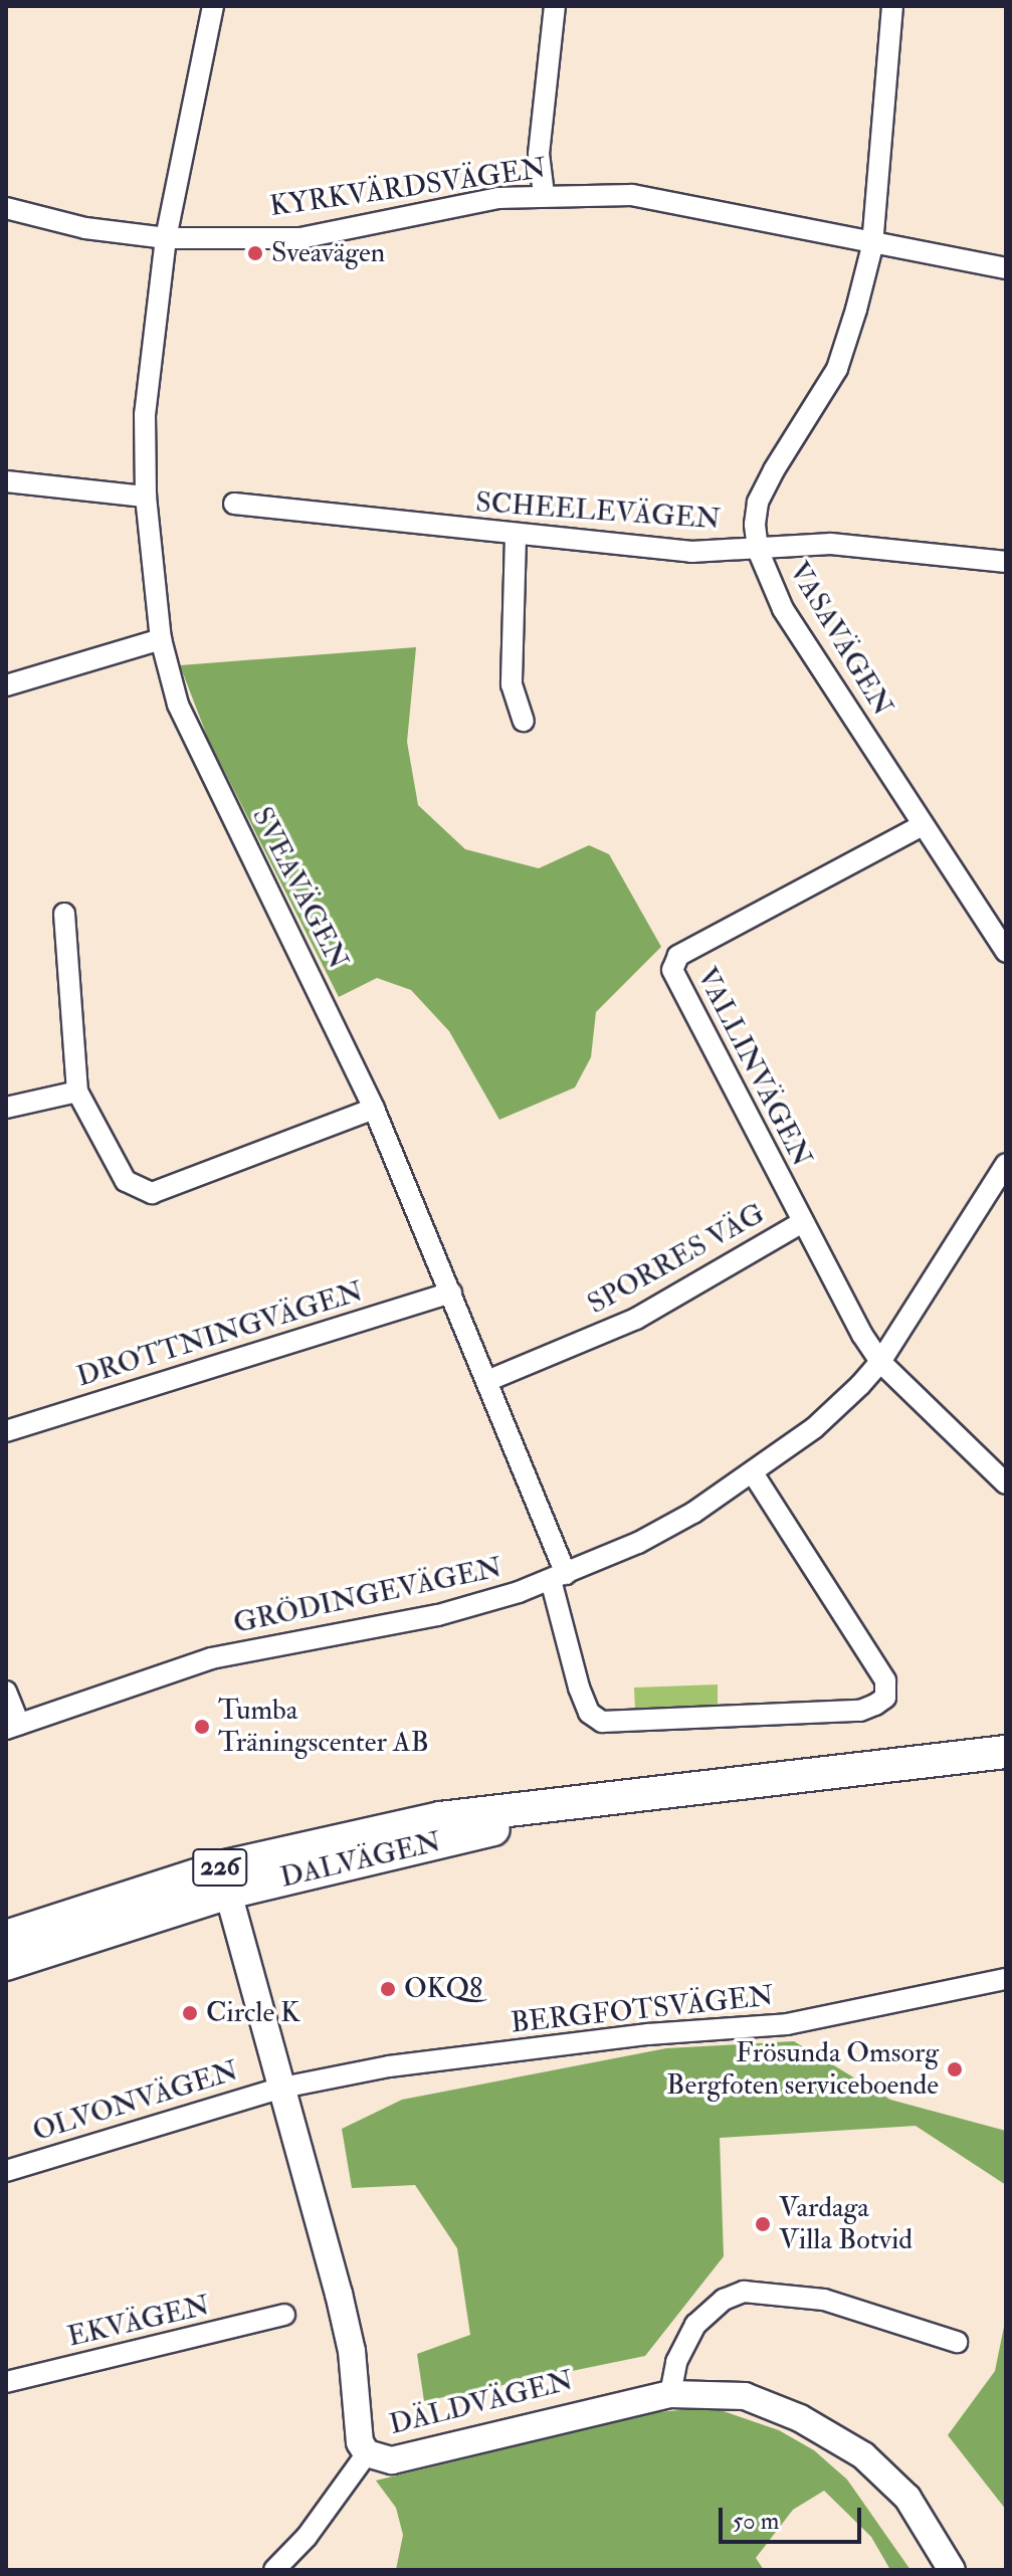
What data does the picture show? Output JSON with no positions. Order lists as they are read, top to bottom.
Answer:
{
  "streets": {
    "main road": ["DALVÄGEN", "226"],
    "street": [
      "KYRKVÄRDSVÄGEN",
      "SCHEELEVÄGEN",
      "VASAVÄGEN",
      "SVEAVÄGEN",
      "VALLINVÄGEN",
      "SPORRES VÄG",
      "DROTTNINGVÄGEN",
      "GRÖDINGEVÄGEN",
      "BERGFOTSVÄGEN",
      "OLVONVÄGEN",
      "EKVÄGEN",
      "DÄLDVÄGEN"
    ]
  },
  "crossings": [
    ["KYRKVÄRDSVÄGEN", "VASAVÄGEN"],
    ["KYRKVÄRDSVÄGEN", "SVEAVÄGEN"],
    ["SCHEELEVÄGEN", "VASAVÄGEN"],
    ["VASAVÄGEN", "VALLINVÄGEN"],
    ["SVEAVÄGEN", "SPORRES VÄG"],
    ["SVEAVÄGEN", "DROTTNINGVÄGEN"],
    ["SVEAVÄGEN", "GRÖDINGEVÄGEN"],
    ["VALLINVÄGEN", "SPORRES VÄG"],
    ["VALLINVÄGEN", "GRÖDINGEVÄGEN"],
    ["DALVÄGEN", "DÄLDVÄGEN"],
    ["BERGFOTSVÄGEN", "OLVONVÄGEN"],
    ["BERGFOTSVÄGEN", "DÄLDVÄGEN"],
    ["OLVONVÄGEN", "DÄLDVÄGEN"]
  ],
  "places": [
    "Sveavägen",
    "Tumba Träningscenter AB",
    "OKQ8",
    "Circle K",
    "Frösunda Omsorg Bergfoten serviceboende",
    "Vardaga Villa Botvid"
  ],
  "scale_bar": "50 m"
}
